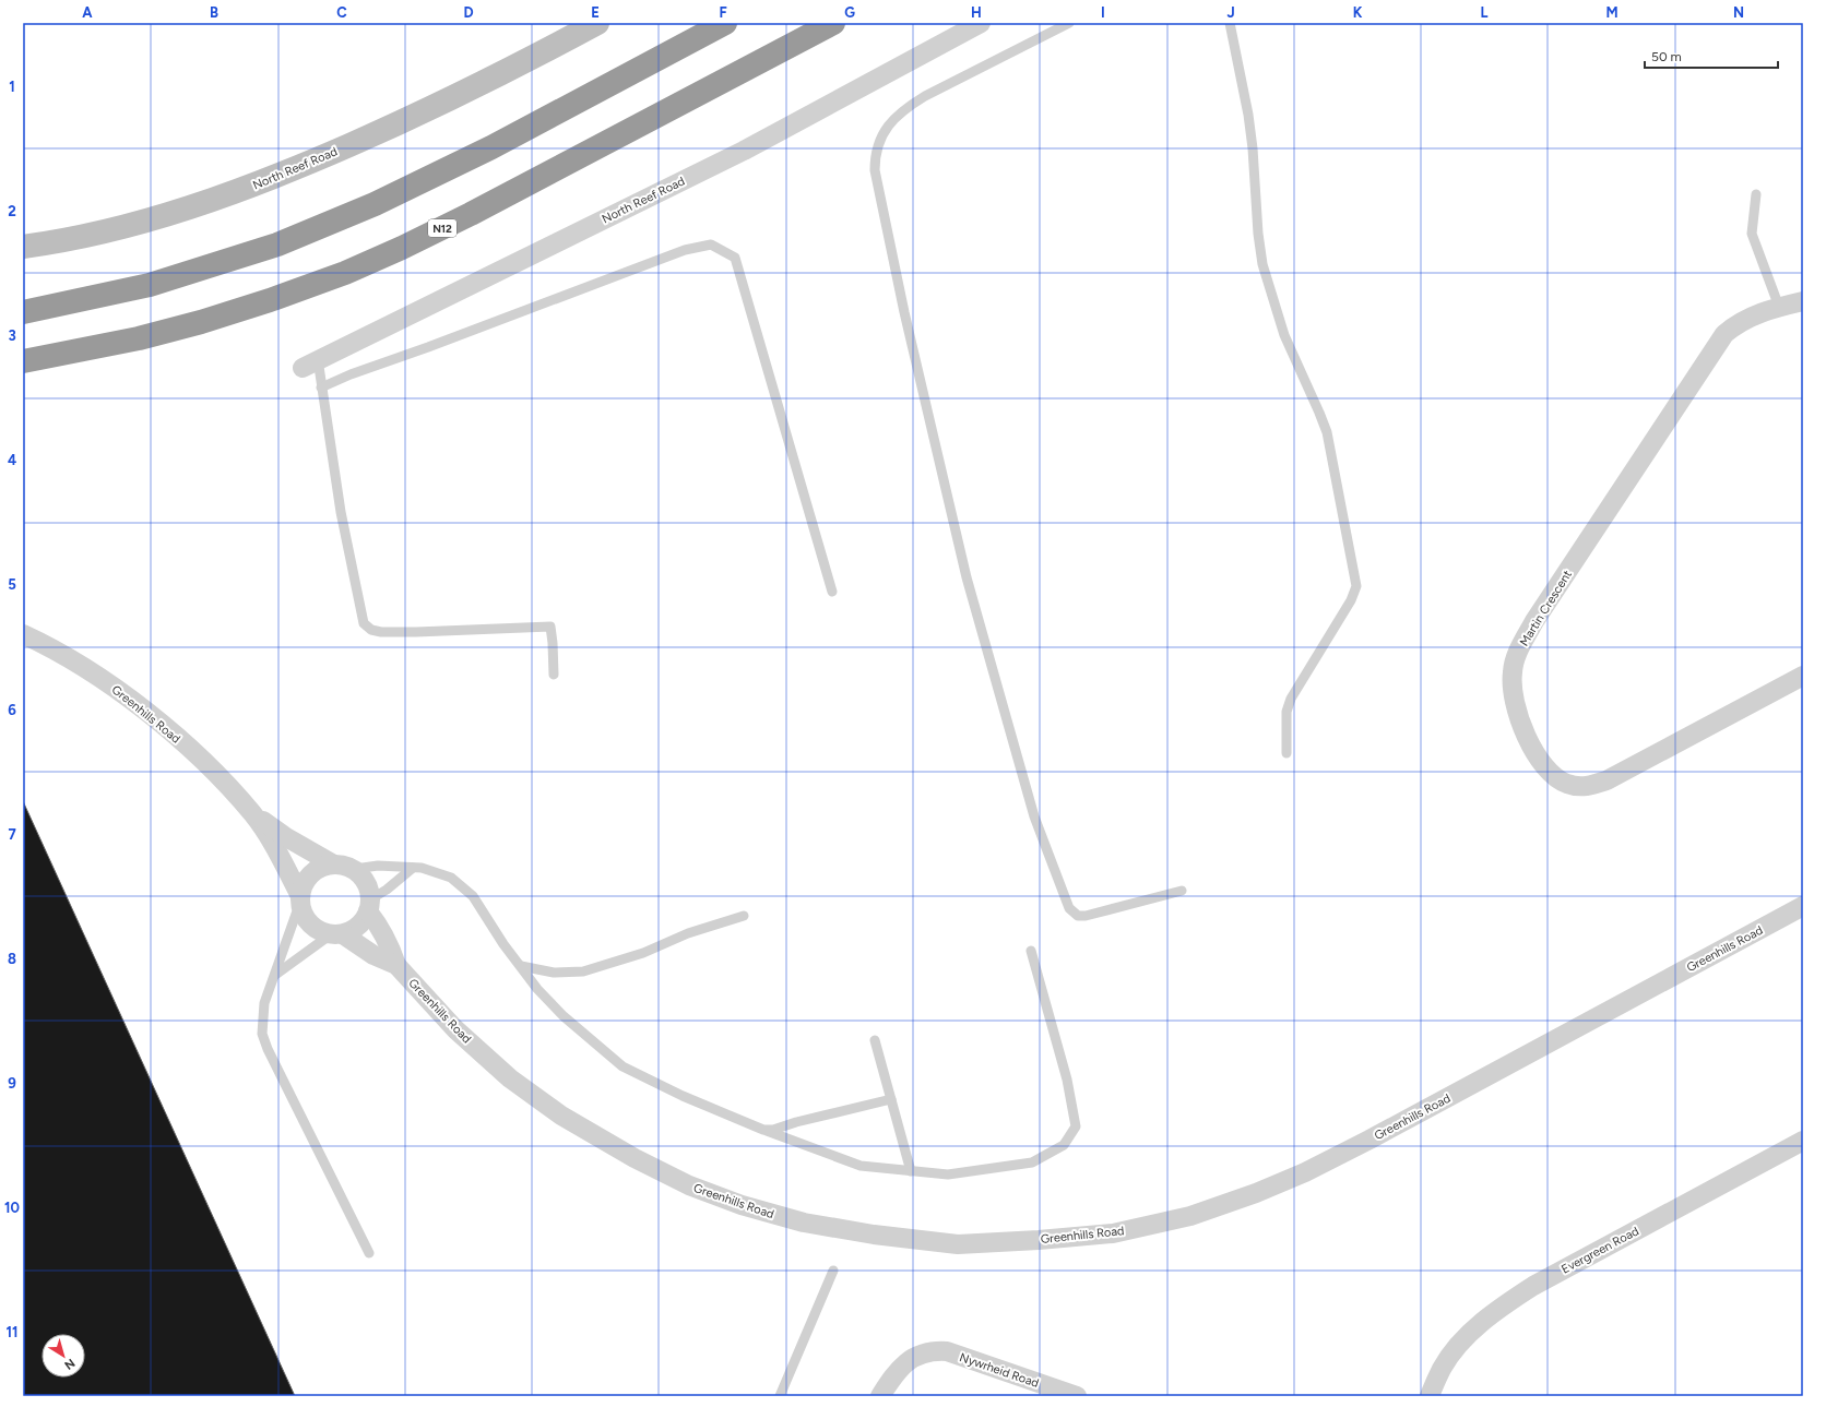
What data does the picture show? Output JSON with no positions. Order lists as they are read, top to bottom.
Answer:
{
  "streets": {
    "highway": ["N12"],
    "main road": ["North Reef Road"],
    "street": [
      "Martin Crescent",
      "Greenhills Road",
      "Evergreen Road",
      "Nywrheid Road"
    ]
  },
  "scale_bar": "50 m",
  "north": "bottom right",
  "grid": {
    "columns": [
      "A",
      "B",
      "C",
      "D",
      "E",
      "F",
      "G",
      "H",
      "I",
      "J",
      "K",
      "L",
      "M",
      "N"
    ],
    "rows": [
      "1",
      "2",
      "3",
      "4",
      "5",
      "6",
      "7",
      "8",
      "9",
      "10",
      "11"
    ]
  }
}
